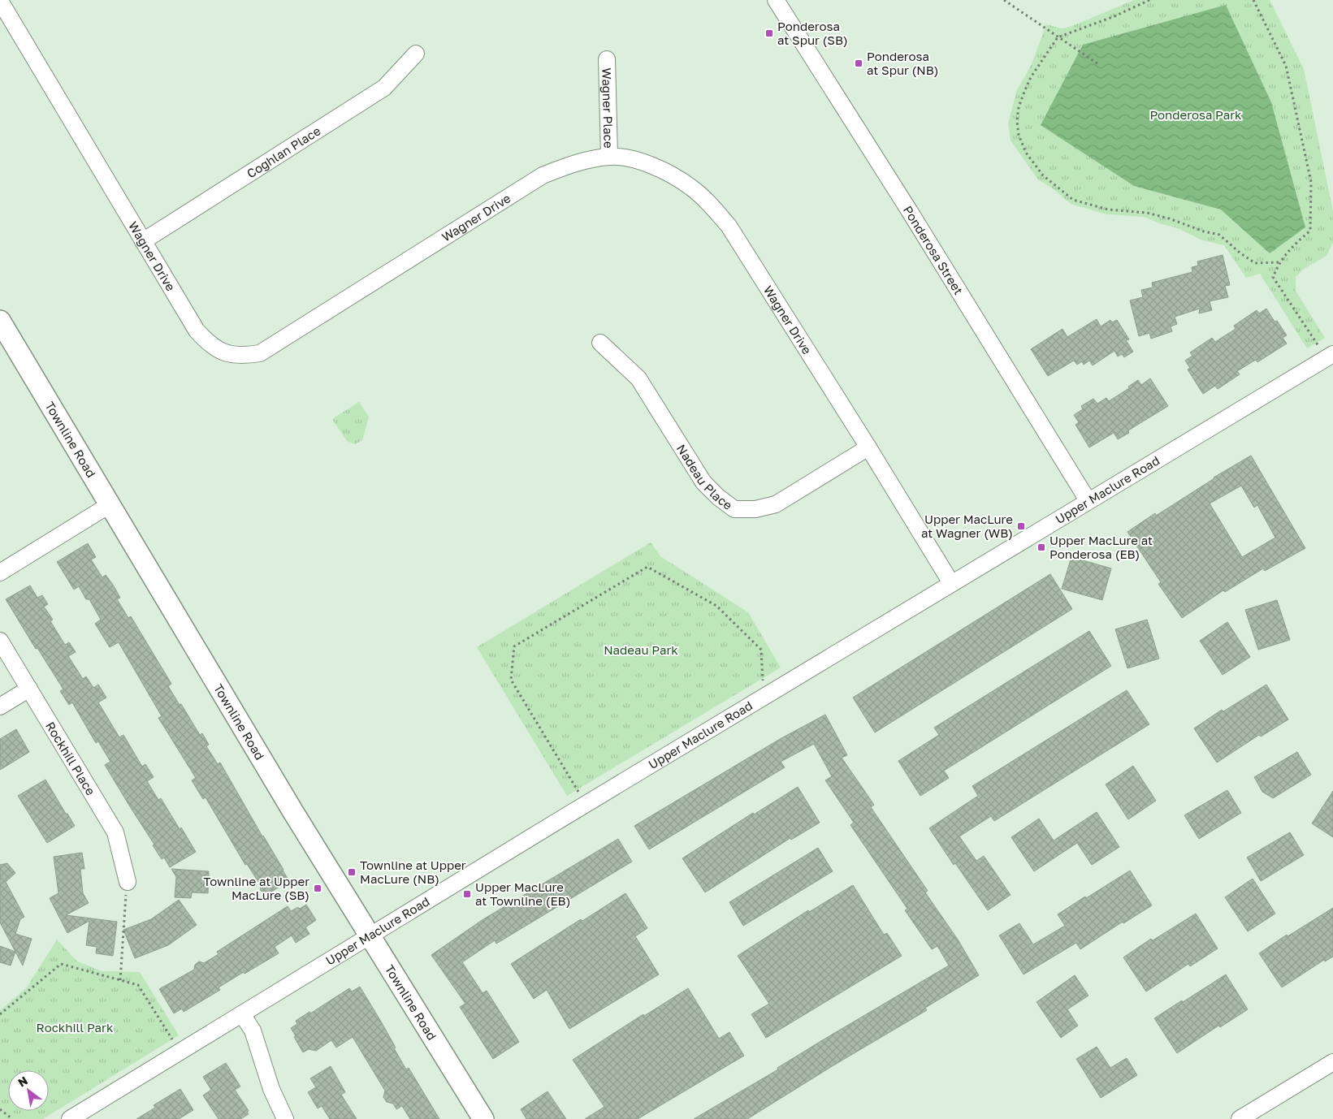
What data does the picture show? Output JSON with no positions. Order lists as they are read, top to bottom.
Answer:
{
  "streets": {
    "street": [
      "Wagner Place",
      "Coghlan Place",
      "Wagner Drive",
      "Ponderosa Street",
      "Townline Road",
      "Nadeau Place",
      "Upper Maclure Road",
      "Rockhill Place"
    ]
  },
  "crossings": [
    ["Wagner Place", "Wagner Drive"],
    ["Coghlan Place", "Wagner Drive"],
    ["Wagner Drive", "Nadeau Place"],
    ["Wagner Drive", "Upper Maclure Road"],
    ["Ponderosa Street", "Upper Maclure Road"],
    ["Townline Road", "Upper Maclure Road"]
  ],
  "parks": ["Ponderosa Park", "Nadeau Park", "Rockhill Park"],
  "places": {
    "transit": [
      "Ponderosa at Spur (SB)",
      "Ponderosa at Spur (NB)",
      "Upper MacLure at Wagner (WB)",
      "Upper MacLure at Ponderosa (EB)",
      "Townline at Upper MacLure (NB)",
      "Townline at Upper MacLure (SB)",
      "Upper MacLure at Townline (EB)"
    ]
  },
  "north": "top left"
}
